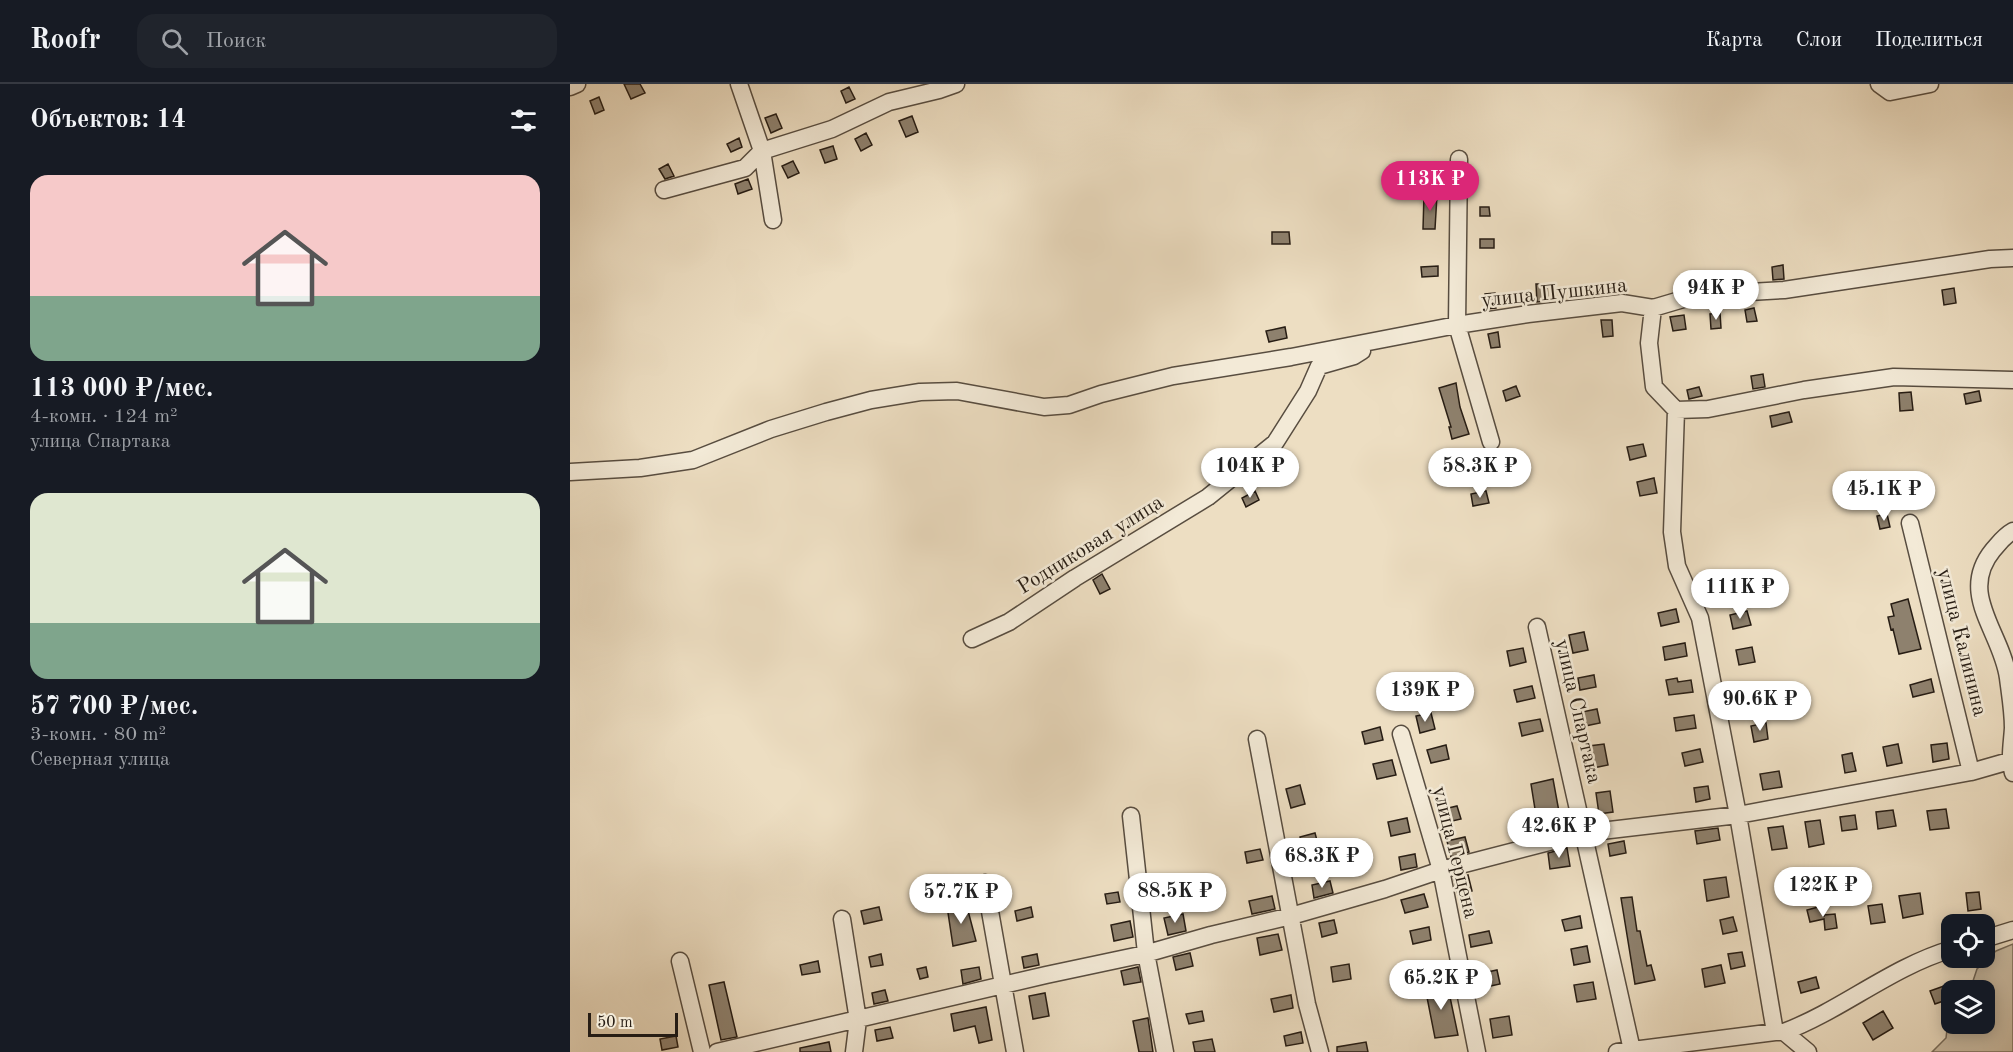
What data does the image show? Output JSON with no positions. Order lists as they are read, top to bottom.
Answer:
{
  "streets": {
    "street": [
      "улица Пушкина",
      "Родниковая улица",
      "улица Калинина",
      "улица Спартака",
      "улица Герцена"
    ]
  },
  "crossings": [
    ["улица Пушкина", "Родниковая улица"]
  ],
  "scale_bar": "50 m",
  "page": {
    "header": "Roofr",
    "search": "Поиск",
    "nav": ["Карта", "Слои", "Поделиться"],
    "heading": "Объектов: 14",
    "list": [
      {
        "name": "113 000 ₽/мес.",
        "note": "4-комн. · 124 m² · улица Спартака"
      },
      {
        "name": "57 700 ₽/мес.",
        "note": "3-комн. · 80 m² · Северная улица"
      }
    ],
    "price": [
      "113K ₽",
      "94K ₽",
      "104K ₽",
      "58.3K ₽",
      "45.1K ₽",
      "111K ₽",
      "139K ₽",
      "90.6K ₽",
      "42.6K ₽",
      "68.3K ₽",
      "122K ₽",
      "88.5K ₽",
      "57.7K ₽",
      "65.2K ₽"
    ],
    "scale": "50 m"
  }
}
